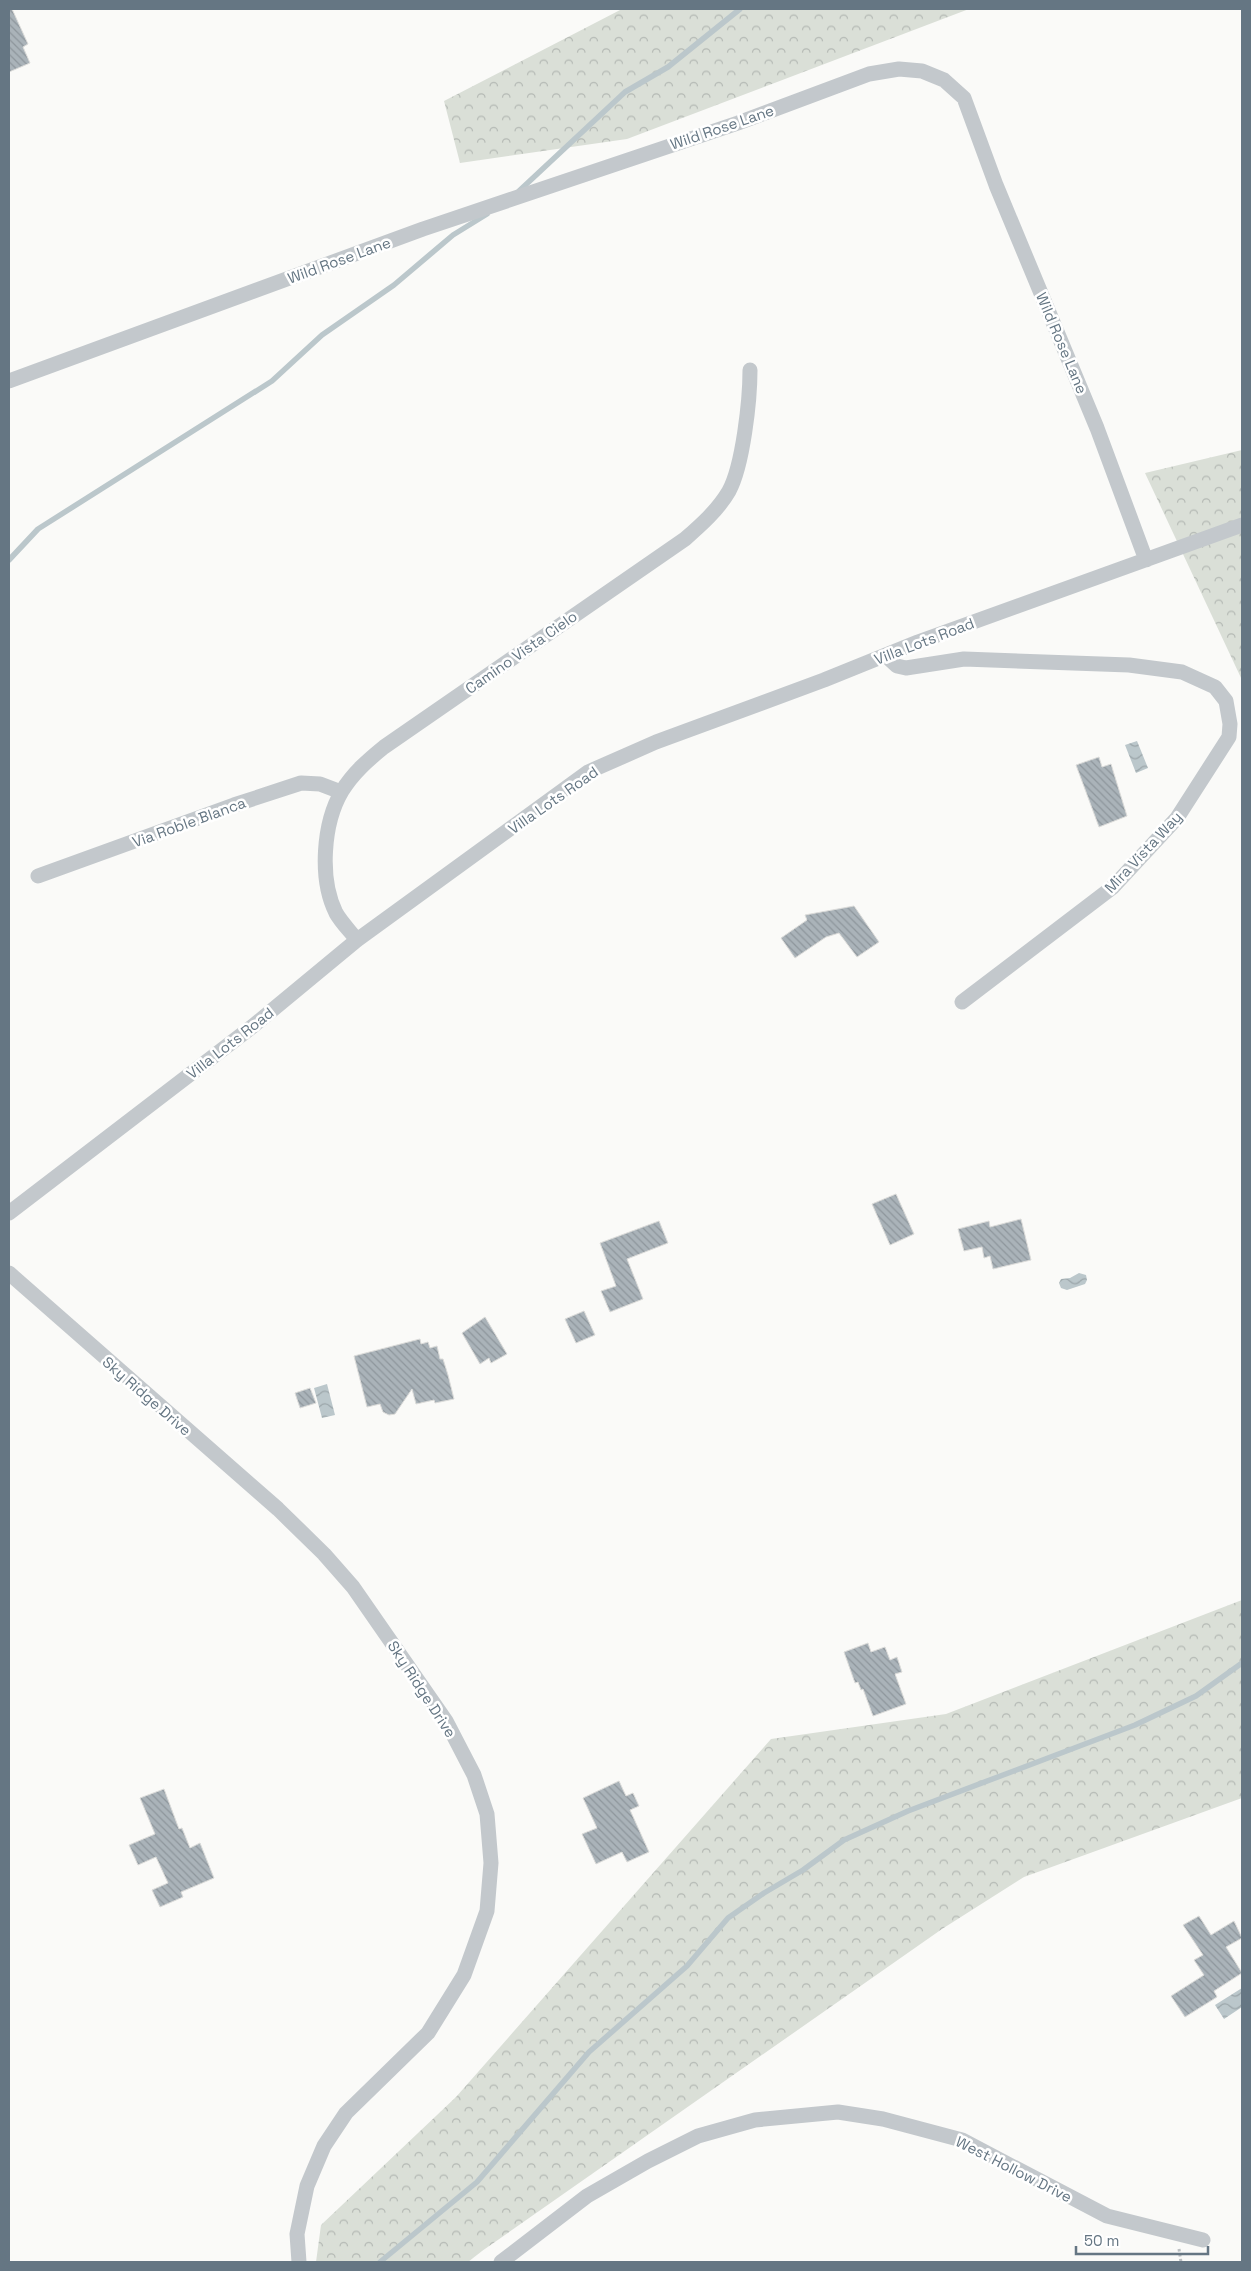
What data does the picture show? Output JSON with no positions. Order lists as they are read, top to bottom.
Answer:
{
  "streets": {
    "street": [
      "Wild Rose Lane",
      "Villa Lots Road",
      "Camino Vista Cielo",
      "Via Roble Blanca",
      "Mira Vista Way",
      "Sky Ridge Drive",
      "West Hollow Drive"
    ]
  },
  "crossings": [
    ["Wild Rose Lane", "Villa Lots Road"],
    ["Villa Lots Road", "Camino Vista Cielo"],
    ["Villa Lots Road", "Mira Vista Way"],
    ["Camino Vista Cielo", "Via Roble Blanca"]
  ],
  "scale_bar": "50 m"
}
